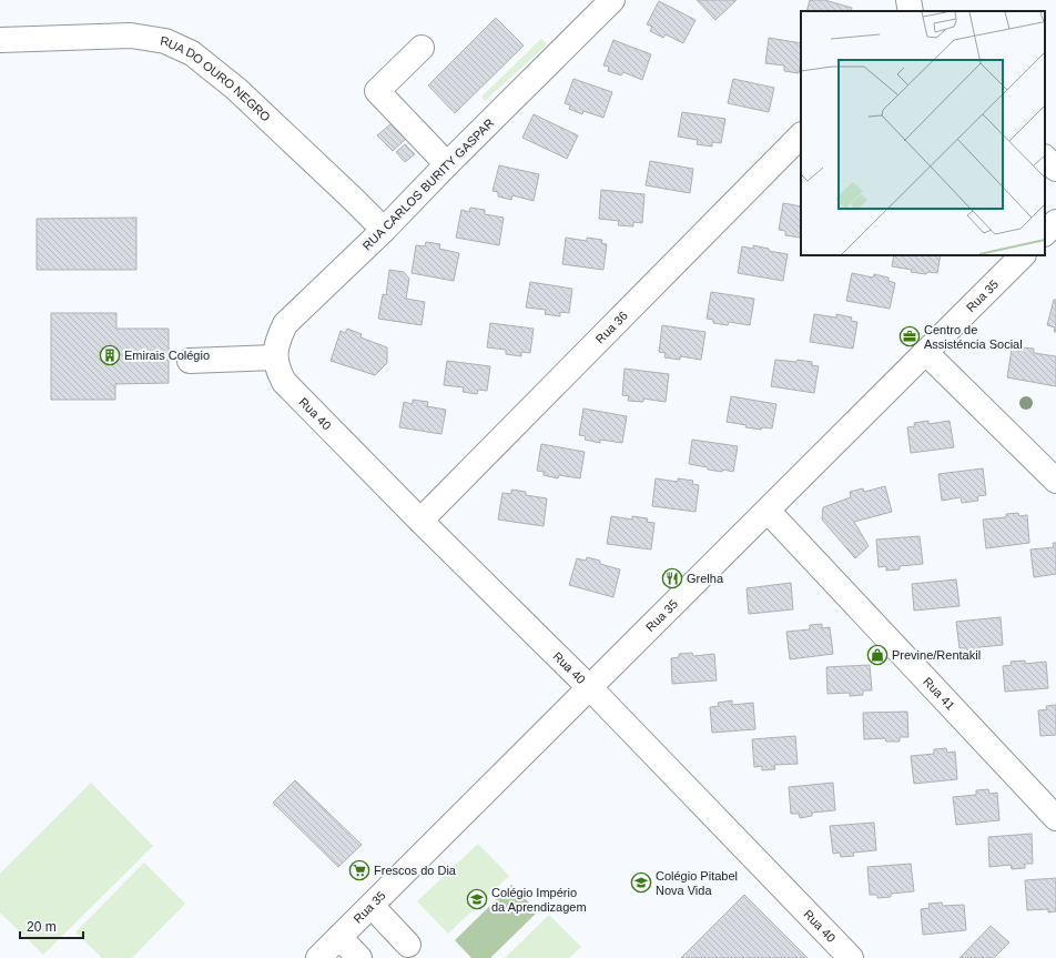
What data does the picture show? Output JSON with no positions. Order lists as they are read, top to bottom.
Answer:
{
  "streets": {
    "street": [
      "RUA DO OURO NEGRO",
      "RUA CARLOS BURITY GASPAR",
      "Rua 35",
      "Rua 36",
      "Rua 40",
      "Rua 41"
    ]
  },
  "crossings": [
    ["RUA DO OURO NEGRO", "RUA CARLOS BURITY GASPAR"],
    ["RUA CARLOS BURITY GASPAR", "Rua 40"],
    ["Rua 35", "Rua 40"],
    ["Rua 35", "Rua 41"],
    ["Rua 36", "Rua 40"]
  ],
  "places": {
    "office": ["Centro de Assisténcia Social"],
    "building": ["Emirais Colégio"],
    "restaurant": ["Grelha"],
    "shop": ["Previne/Rentakil"],
    "supermarket": ["Frescos do Dia"],
    "school or university": ["Colégio Pitabel Nova Vida", "Colégio Império da Aprendizagem"]
  },
  "scale_bar": "20 m"
}
